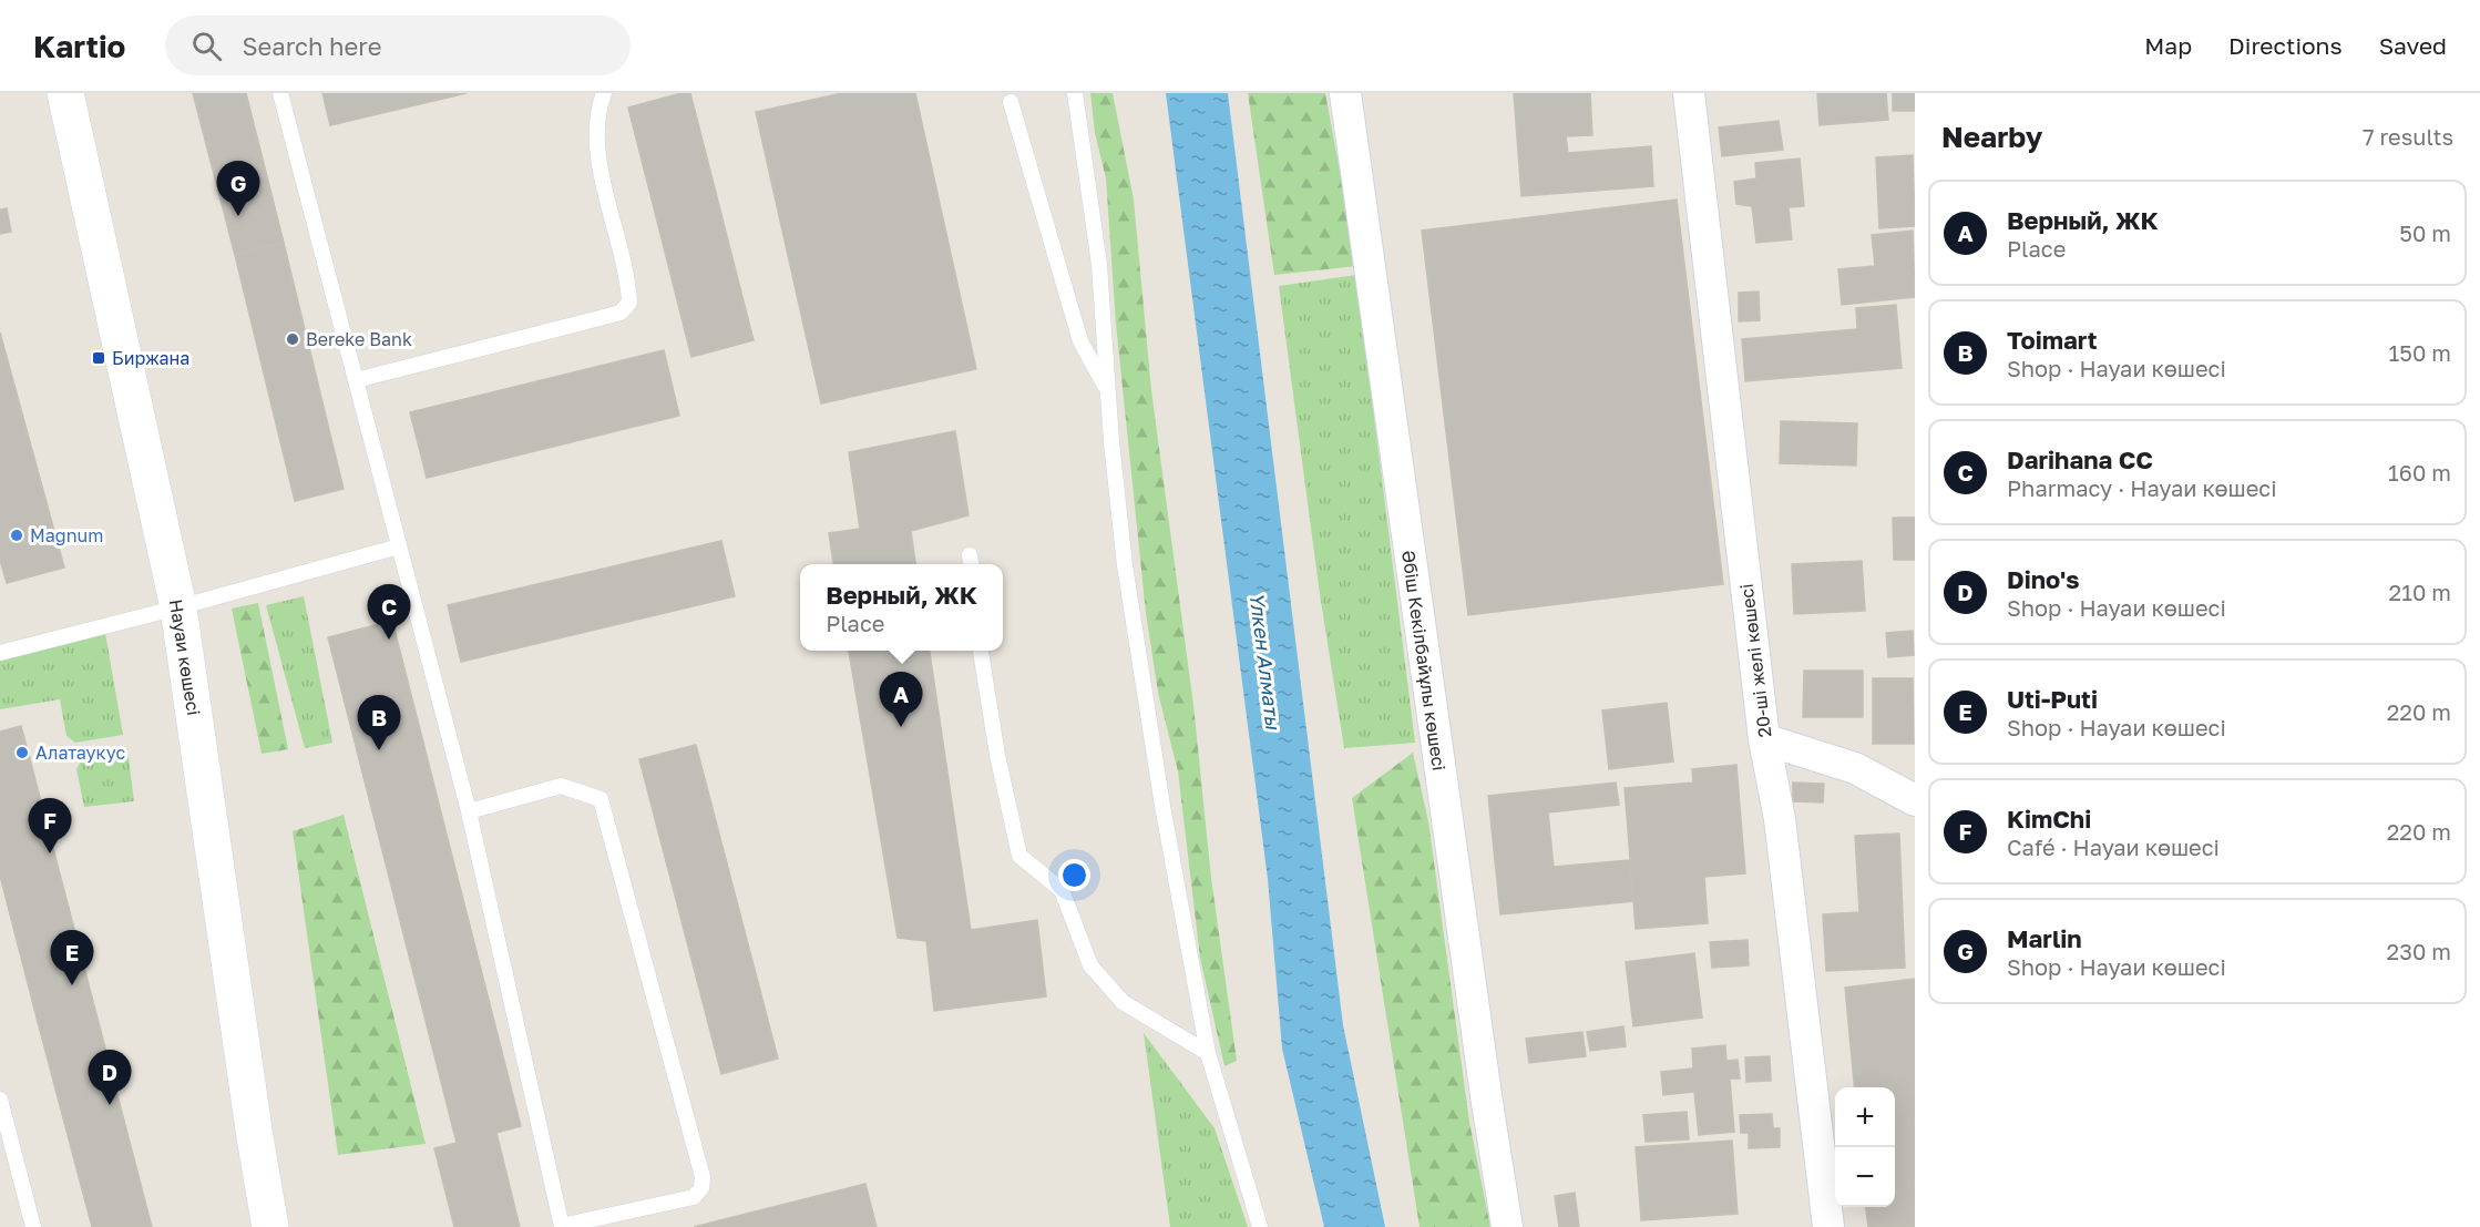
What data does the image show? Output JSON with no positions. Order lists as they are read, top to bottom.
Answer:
{
  "streets": {
    "street": ["Науаи көшесі", "Әбіш Кекілбайұлы көшесі", "20-ші желі көшесі"]
  },
  "water": ["Үлкен Алматы"],
  "places": {
    "other": ["Bereke Bank", "Magnum", "Алатаукус"],
    "transit": ["Биржана"]
  },
  "page": {
    "header": "Kartio",
    "search": "Search here",
    "nav": ["Map", "Directions", "Saved"],
    "heading": ["Nearby", "7 results"],
    "pins": [
      "G",
      "C",
      "A",
      "B",
      "F",
      "E",
      "D"
    ],
    "list": [
      {
        "mark": "A",
        "name": "Верный, ЖК",
        "note": "Place",
        "value": "50 m"
      },
      {
        "mark": "B",
        "name": "Toimart",
        "note": "Shop · Науаи көшесі",
        "value": "150 m"
      },
      {
        "mark": "C",
        "name": "Darihana CC",
        "note": "Pharmacy · Науаи көшесі",
        "value": "160 m"
      },
      {
        "mark": "D",
        "name": "Dino's",
        "note": "Shop · Науаи көшесі",
        "value": "210 m"
      },
      {
        "mark": "E",
        "name": "Uti-Puti",
        "note": "Shop · Науаи көшесі",
        "value": "220 m"
      },
      {
        "mark": "F",
        "name": "KimChi",
        "note": "Café · Науаи көшесі",
        "value": "220 m"
      },
      {
        "mark": "G",
        "name": "Marlin",
        "note": "Shop · Науаи көшесі",
        "value": "230 m"
      }
    ],
    "popup": ["Верный, ЖК", "Place"],
    "map_buttons": ["+", "−"]
  }
}
